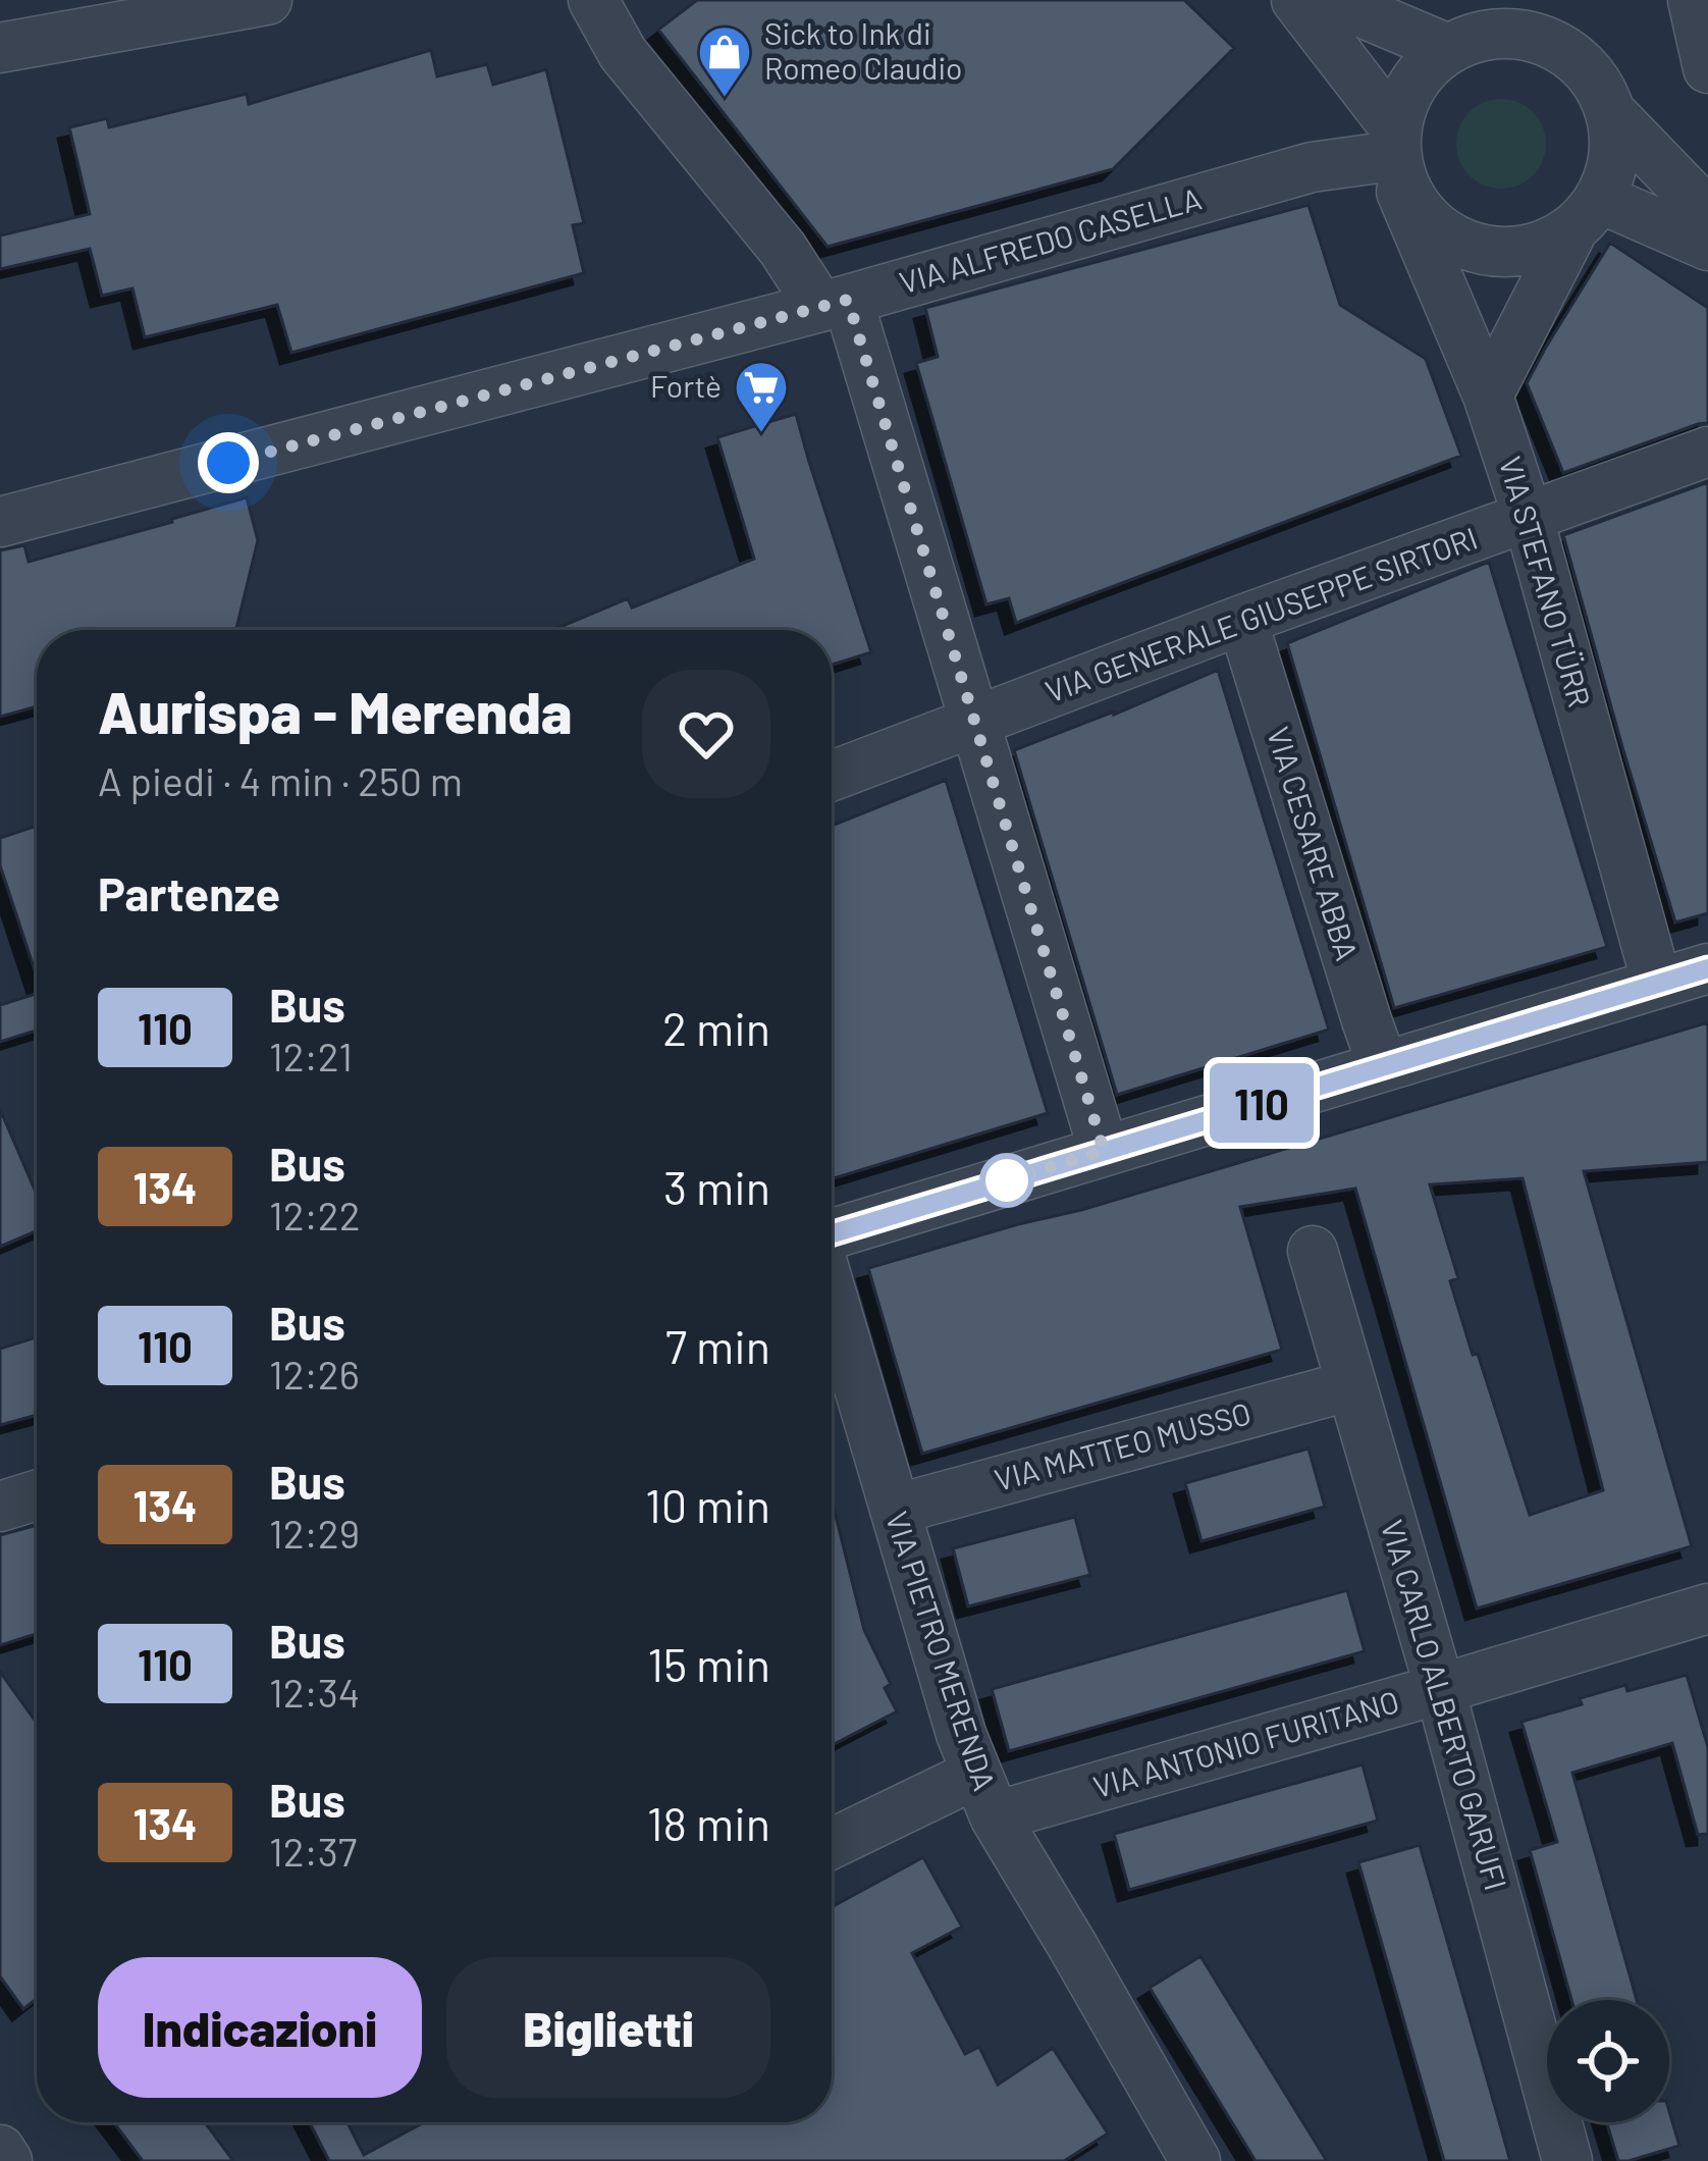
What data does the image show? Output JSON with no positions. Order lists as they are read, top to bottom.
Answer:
{
  "streets": {
    "street": [
      "VIA ALFREDO CASELLA",
      "VIA STEFANO TÜRR",
      "VIA GENERALE GIUSEPPE SIRTORI",
      "VIA CESARE ABBA",
      "VIA MATTEO MUSSO",
      "VIA PIETRO MERENDA",
      "VIA CARLO ALBERTO GARUFI",
      "VIA ANTONIO FURITANO"
    ]
  },
  "crossings": [
    ["VIA ALFREDO CASELLA", "VIA STEFANO TÜRR"],
    ["VIA STEFANO TÜRR", "VIA GENERALE GIUSEPPE SIRTORI"],
    ["VIA GENERALE GIUSEPPE SIRTORI", "VIA CESARE ABBA"],
    ["VIA MATTEO MUSSO", "VIA PIETRO MERENDA"],
    ["VIA MATTEO MUSSO", "VIA CARLO ALBERTO GARUFI"],
    ["VIA PIETRO MERENDA", "VIA ANTONIO FURITANO"],
    ["VIA CARLO ALBERTO GARUFI", "VIA ANTONIO FURITANO"]
  ],
  "places": {
    "shop": ["Sick to Ink di Romeo Claudio"],
    "supermarket": ["Fortè"]
  },
  "lines": ["bus line 110"],
  "page": {
    "on_map": "110",
    "heading": [
      ["Aurispa - Merenda", "A piedi · 4 min · 250 m"],
      "Partenze"
    ],
    "list": [
      {
        "mark": "110",
        "name": "Bus",
        "note": "12:21",
        "value": "2 min"
      },
      {
        "mark": "134",
        "name": "Bus",
        "note": "12:22",
        "value": "3 min"
      },
      {
        "mark": "110",
        "name": "Bus",
        "note": "12:26",
        "value": "7 min"
      },
      {
        "mark": "134",
        "name": "Bus",
        "note": "12:29",
        "value": "10 min"
      },
      {
        "mark": "110",
        "name": "Bus",
        "note": "12:34",
        "value": "15 min"
      },
      {
        "mark": "134",
        "name": "Bus",
        "note": "12:37",
        "value": "18 min"
      }
    ],
    "buttons": ["Indicazioni", "Biglietti"]
  }
}
